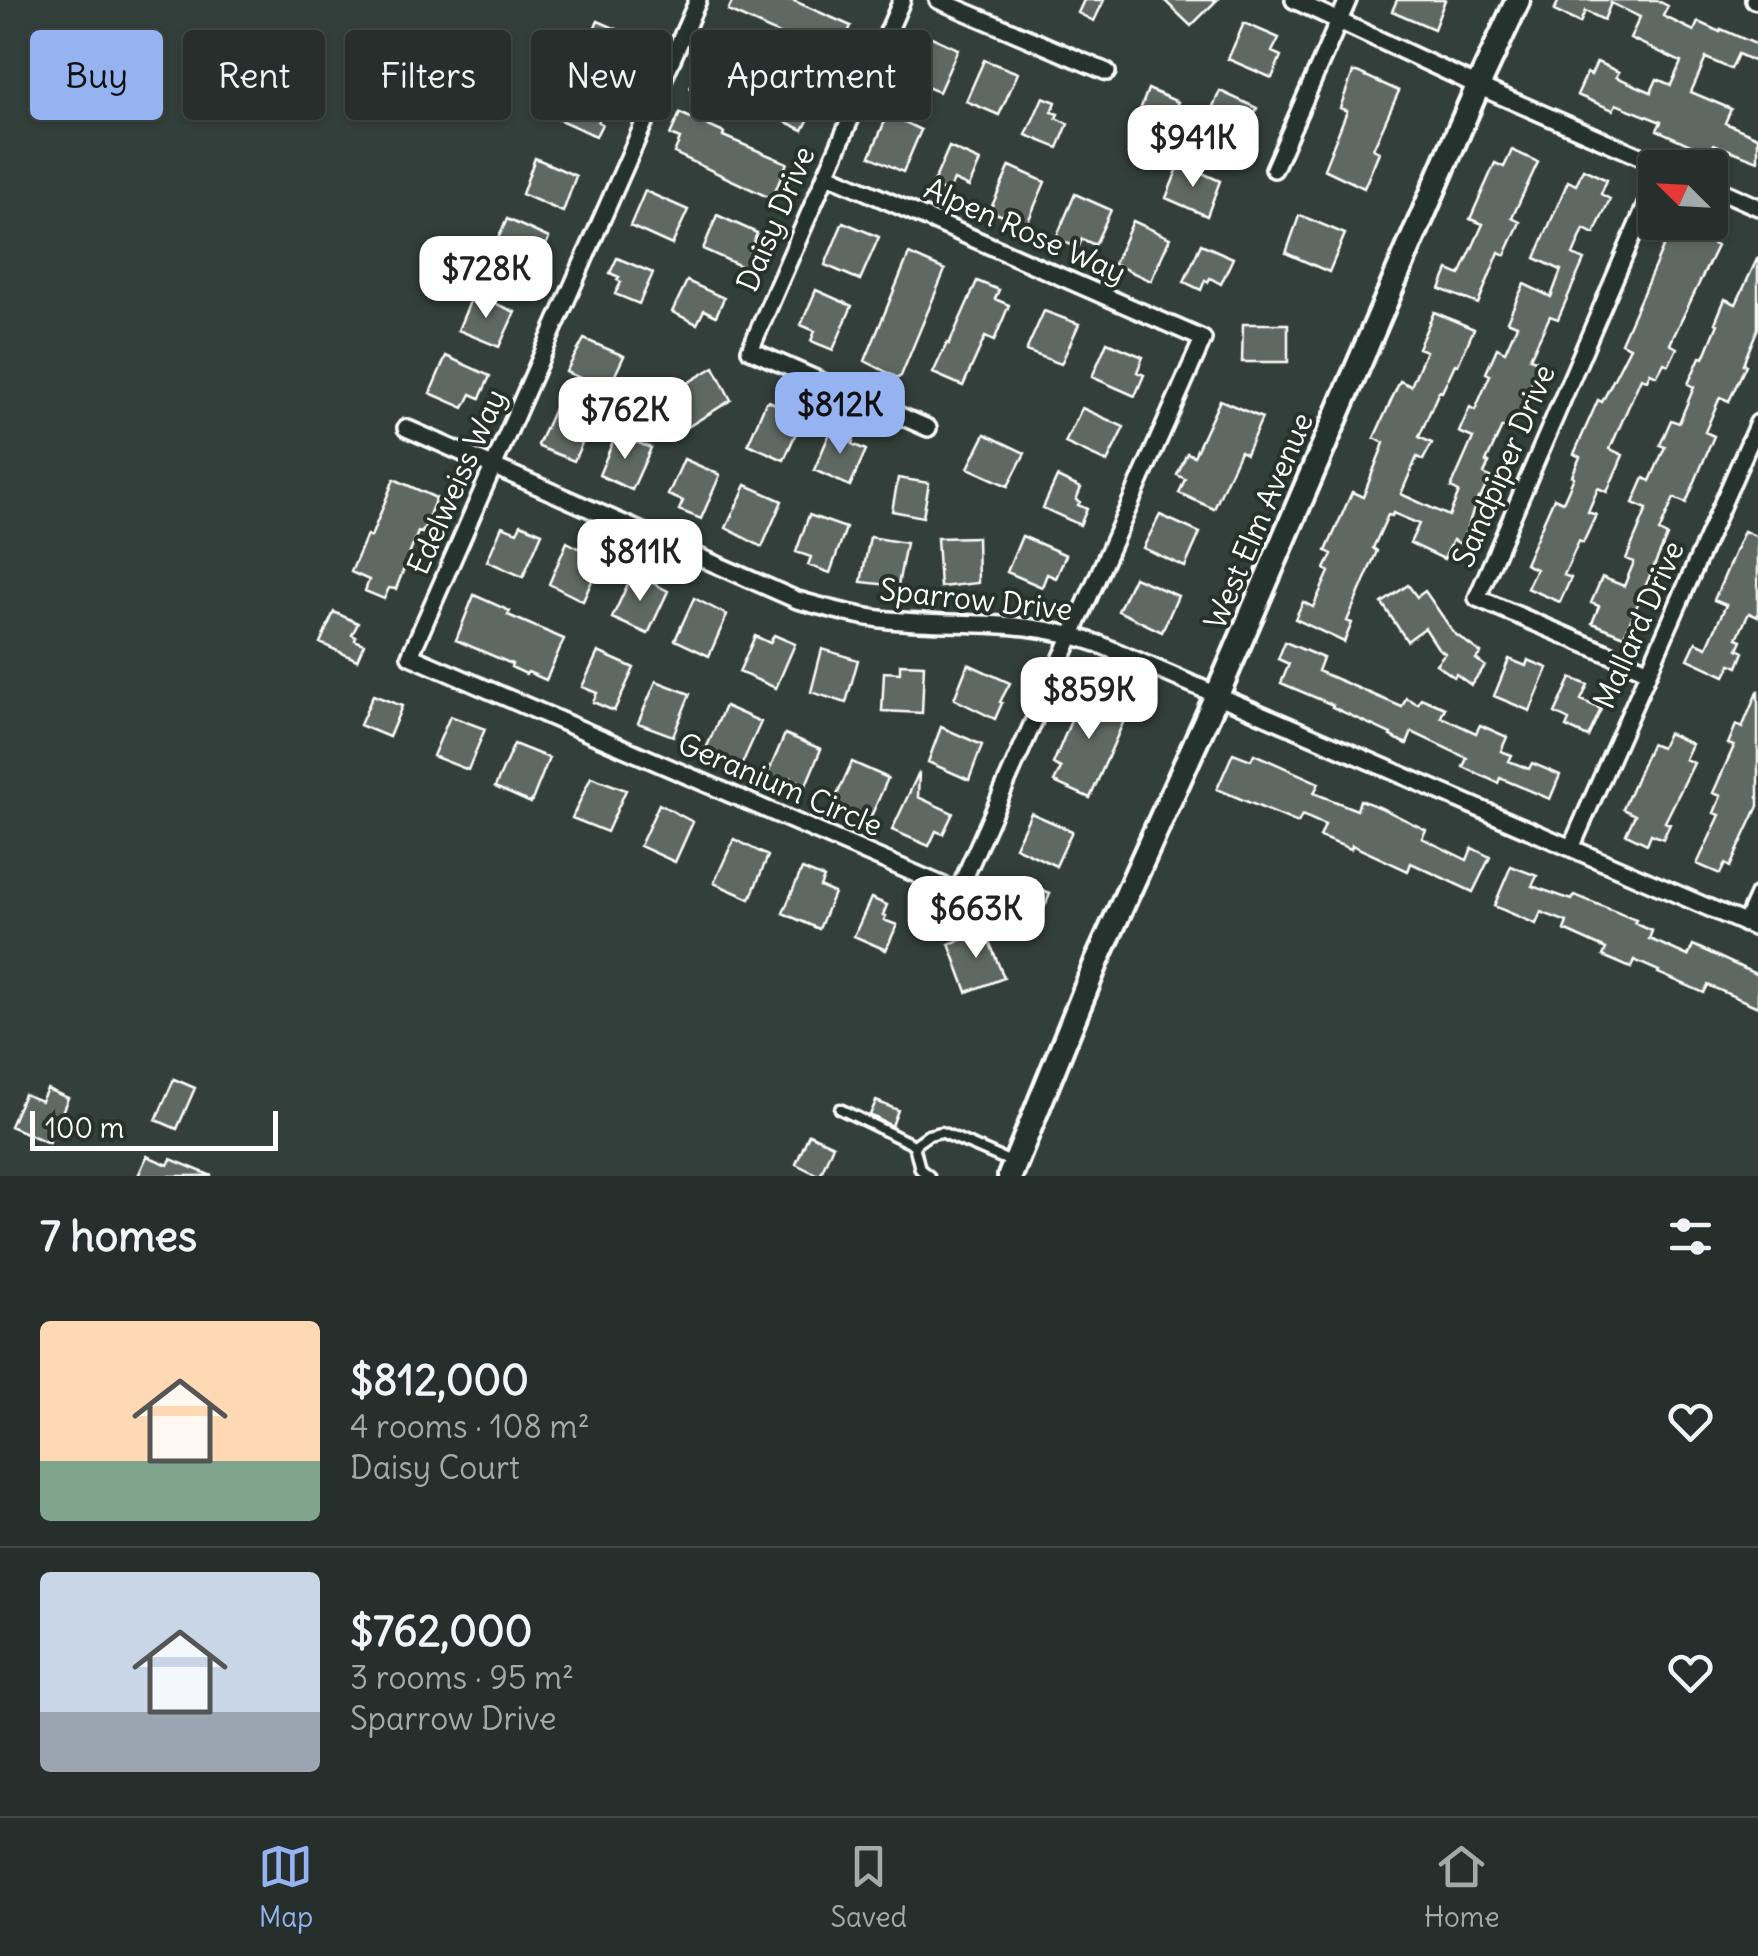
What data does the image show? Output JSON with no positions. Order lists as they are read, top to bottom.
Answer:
{
  "streets": {
    "street": [
      "Daisy Drive",
      "Alpen Rose Way",
      "Sandpiper Drive",
      "Edelweiss Way",
      "West Elm Avenue",
      "Sparrow Drive",
      "Mallard Drive",
      "Geranium Circle"
    ]
  },
  "crossings": [
    ["Daisy Drive", "Alpen Rose Way"],
    ["Alpen Rose Way", "Geranium Circle"],
    ["Sandpiper Drive", "Mallard Drive"],
    ["Edelweiss Way", "Sparrow Drive"],
    ["Edelweiss Way", "Geranium Circle"],
    ["West Elm Avenue", "Sparrow Drive"],
    ["Sparrow Drive", "Mallard Drive"],
    ["Sparrow Drive", "Geranium Circle"]
  ],
  "scale_bar": "100 m",
  "north": "top left",
  "page": {
    "chip": [
      "Buy",
      "Rent",
      "Filters",
      "New",
      "Apartment"
    ],
    "price": [
      "$941K",
      "$728K",
      "$812K",
      "$762K",
      "$811K",
      "$859K",
      "$663K"
    ],
    "scale": "100 m",
    "heading": "7 homes",
    "list": [
      {
        "name": "$812,000",
        "note": "4 rooms · 108 m² · Daisy Court"
      },
      {
        "name": "$762,000",
        "note": "3 rooms · 95 m² · Sparrow Drive"
      }
    ],
    "tabs": ["Map", "Saved", "Home"]
  }
}
